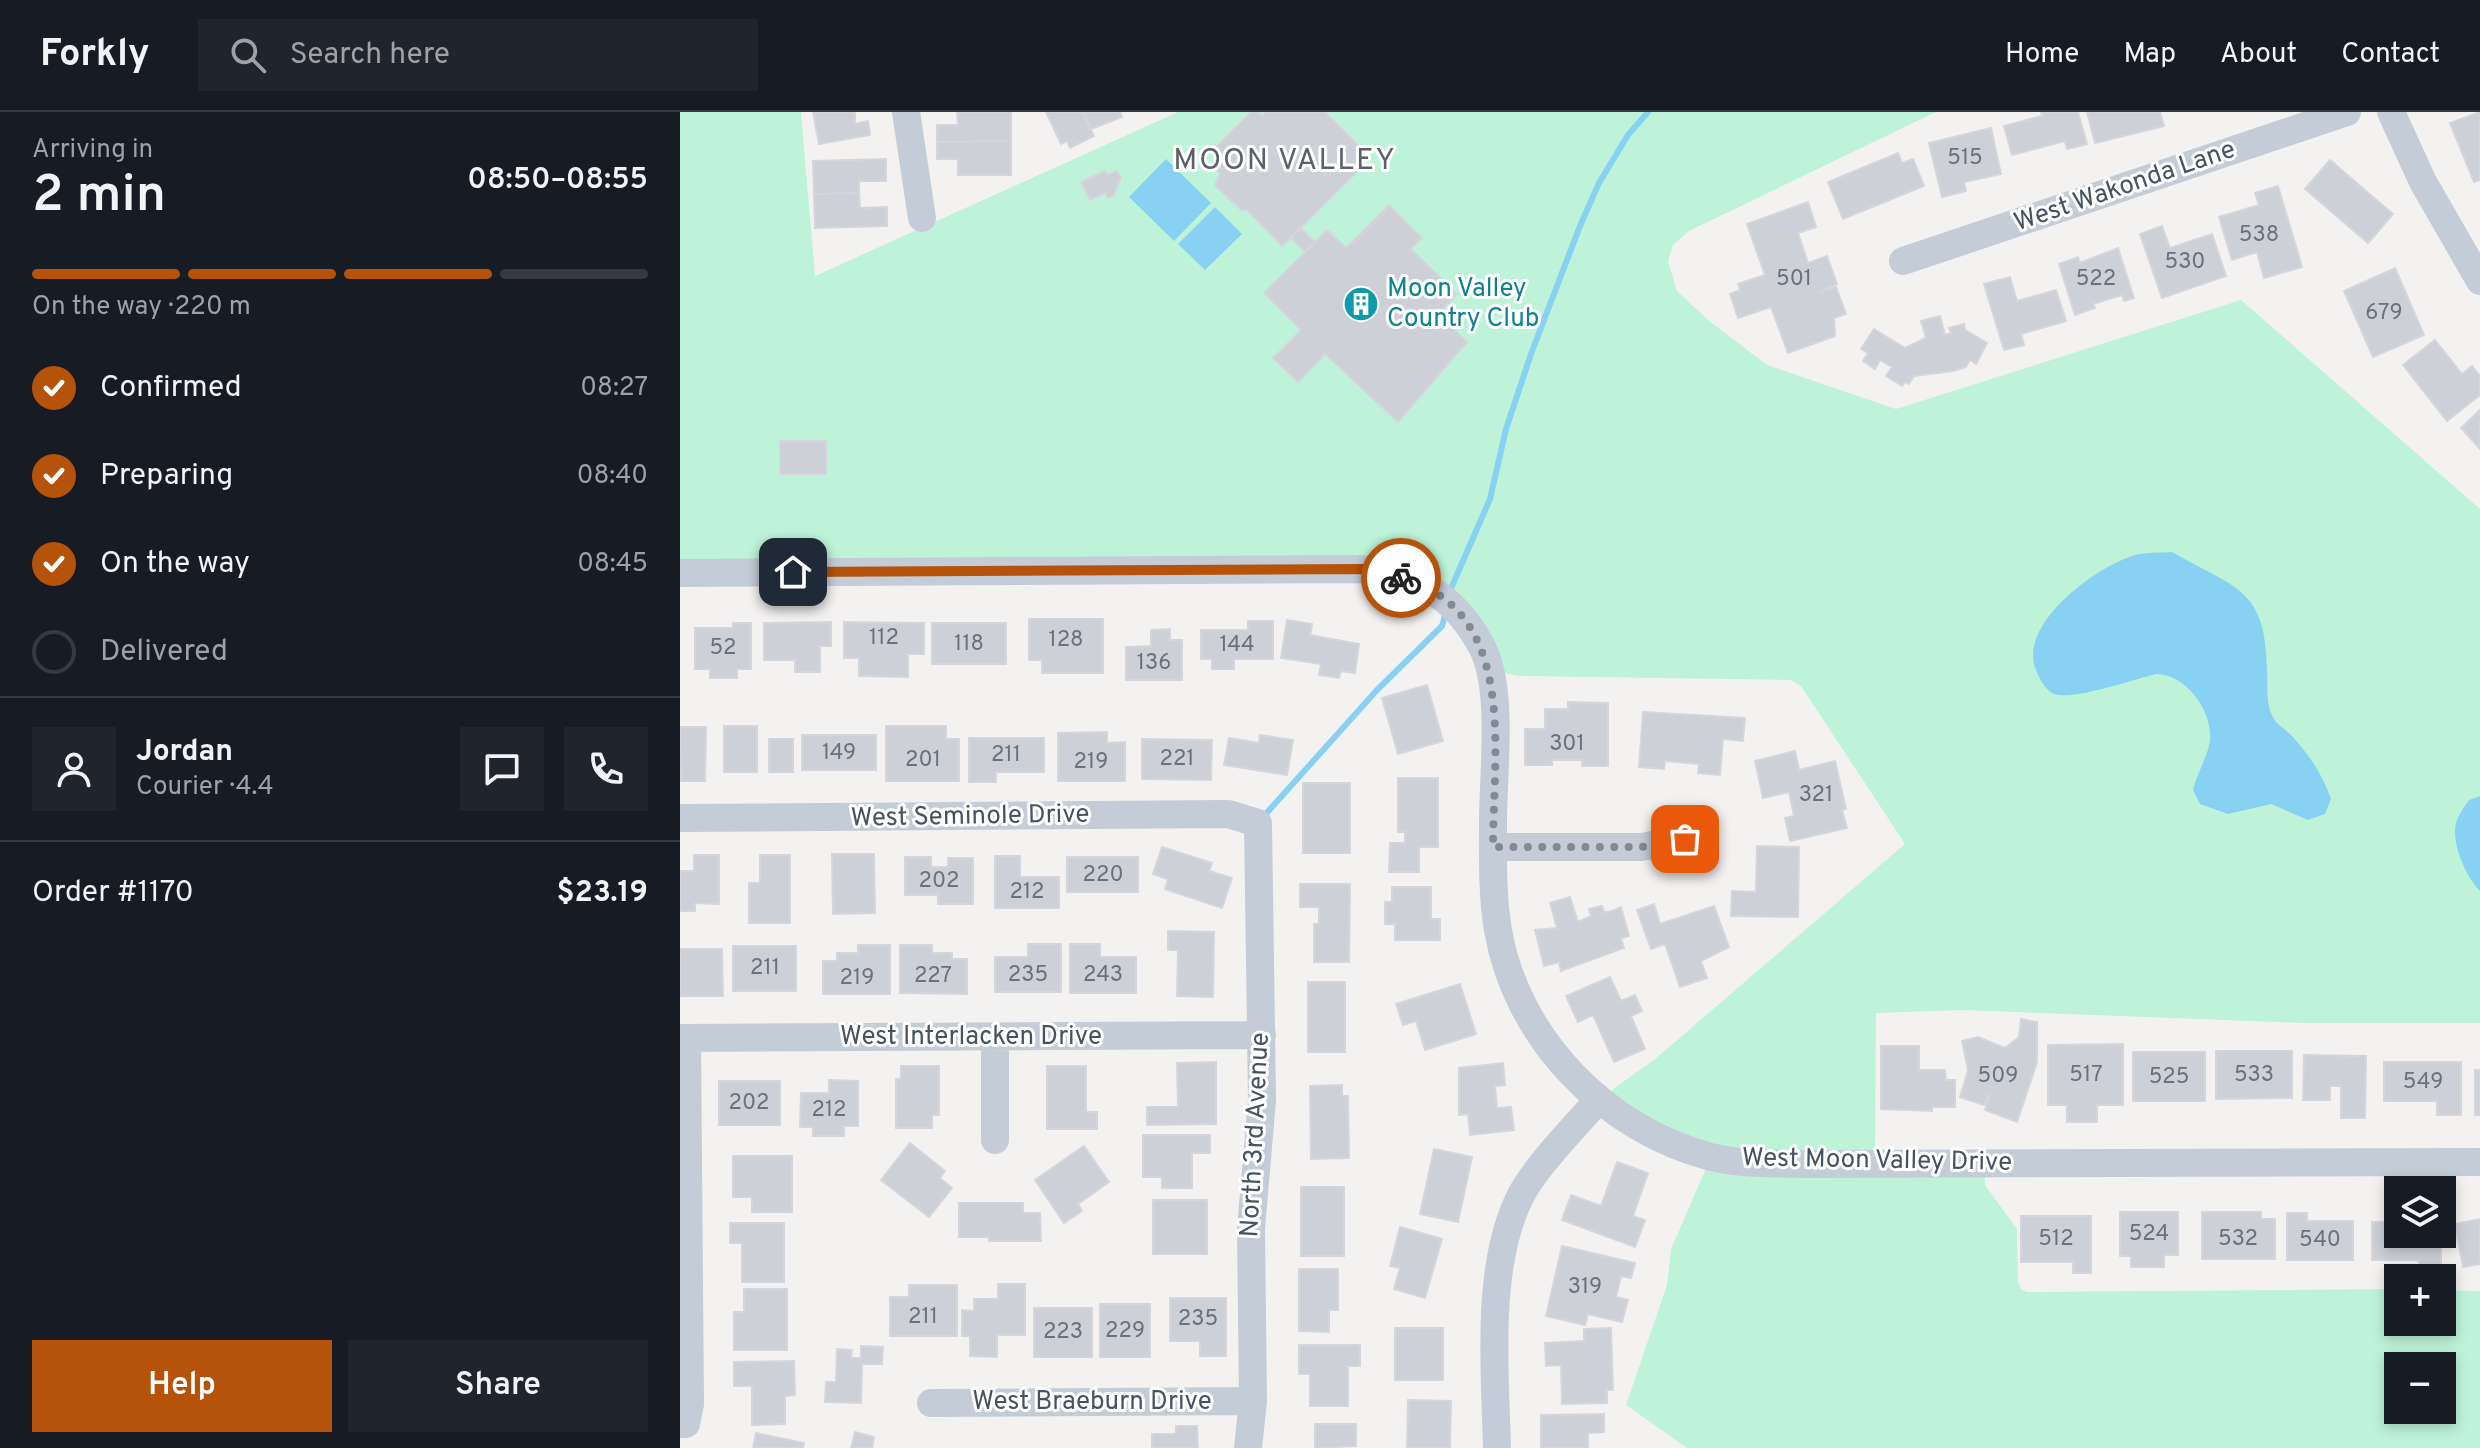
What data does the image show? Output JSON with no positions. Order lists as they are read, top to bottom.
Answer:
{
  "streets": {
    "street": [
      "West Wakonda Lane",
      "West Seminole Drive",
      "West Interlacken Drive",
      "North 3rd Avenue",
      "West Moon Valley Drive",
      "West Braeburn Drive"
    ]
  },
  "crossings": [
    ["West Seminole Drive", "North 3rd Avenue"],
    ["West Interlacken Drive", "North 3rd Avenue"],
    ["North 3rd Avenue", "West Braeburn Drive"]
  ],
  "districts": ["MOON VALLEY"],
  "places": {
    "building": ["Moon Valley Country Club"]
  },
  "house_numbers": [
    "515",
    "538",
    "530",
    "501",
    "522",
    "679",
    "112",
    "128",
    "118",
    "144",
    "52",
    "136",
    "301",
    "149",
    "211",
    "221",
    "201",
    "219",
    "321",
    "220",
    "202",
    "212",
    "211",
    "235",
    "243",
    "227",
    "219",
    "517",
    "533",
    "509",
    "525",
    "549",
    "202",
    "212",
    "524",
    "512",
    "532",
    "540",
    "319",
    "211",
    "235",
    "229",
    "223"
  ],
  "page": {
    "header": "Forkly",
    "search": "Search here",
    "nav": [
      "Home",
      "Map",
      "About",
      "Contact"
    ],
    "heading": ["2 min", "Arriving in", "08:50–08:55"],
    "panel": [
      "Jordan",
      "Courier · 4.4",
      "Order #1170",
      "$23.19"
    ],
    "bar": "On the way · 220 m",
    "list": [
      ["Confirmed", "08:27"],
      ["Preparing", "08:40"],
      ["On the way", "08:45"],
      "Delivered"
    ],
    "map_buttons": ["+", "−"],
    "buttons": ["Help", "Share"]
  }
}
